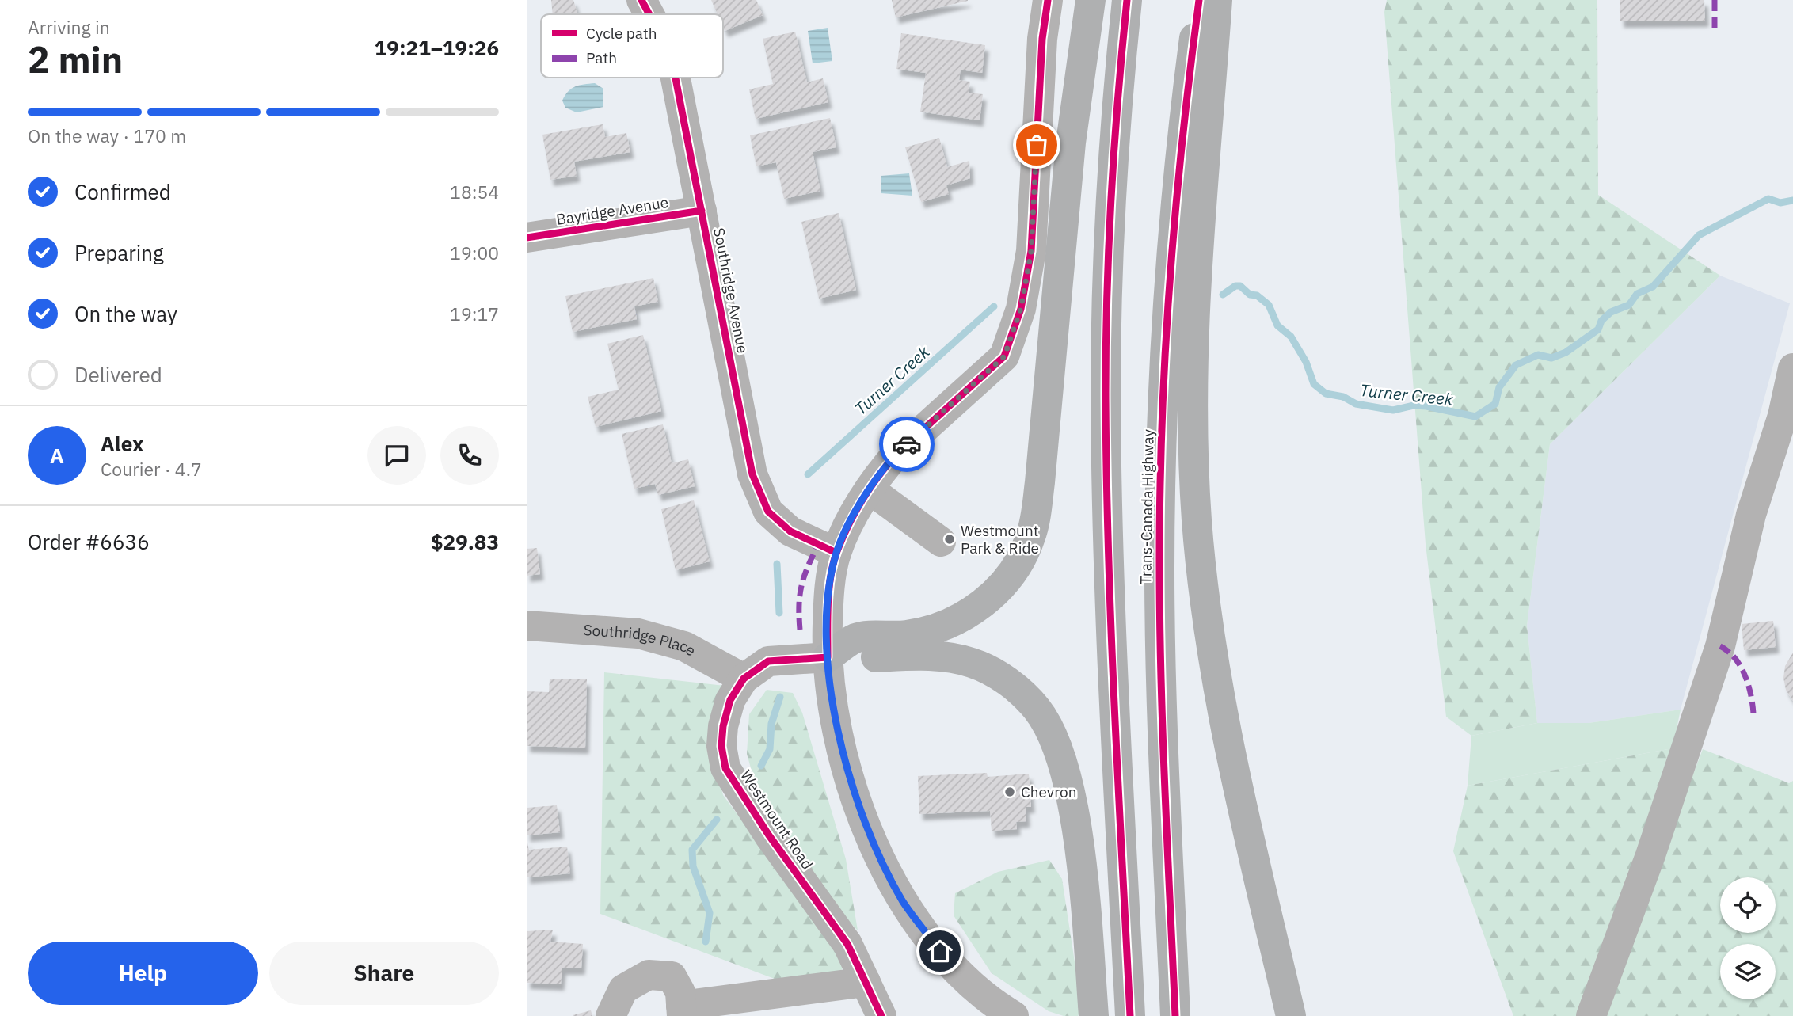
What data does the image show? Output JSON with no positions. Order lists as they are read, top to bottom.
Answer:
{
  "streets": {
    "highway": ["Trans-Canada Highway"],
    "street": [
      "Bayridge Avenue",
      "Southridge Avenue",
      "Southridge Place",
      "Westmount Road"
    ]
  },
  "crossings": [
    ["Bayridge Avenue", "Southridge Avenue"],
    ["Southridge Place", "Westmount Road"]
  ],
  "water": ["Turner Creek"],
  "places": ["Westmount Park & Ride", "Chevron"],
  "legend": ["Cycle path", "Path"],
  "page": {
    "heading": ["2 min", "Arriving in", "19:21–19:26"],
    "panel": [
      "Alex",
      "Courier · 4.7",
      "Order #6636",
      "$29.83"
    ],
    "bar": "On the way · 170 m",
    "list": [
      ["Confirmed", "18:54"],
      ["Preparing", "19:00"],
      ["On the way", "19:17"],
      "Delivered"
    ],
    "round": "A",
    "buttons": ["Help", "Share"]
  }
}
